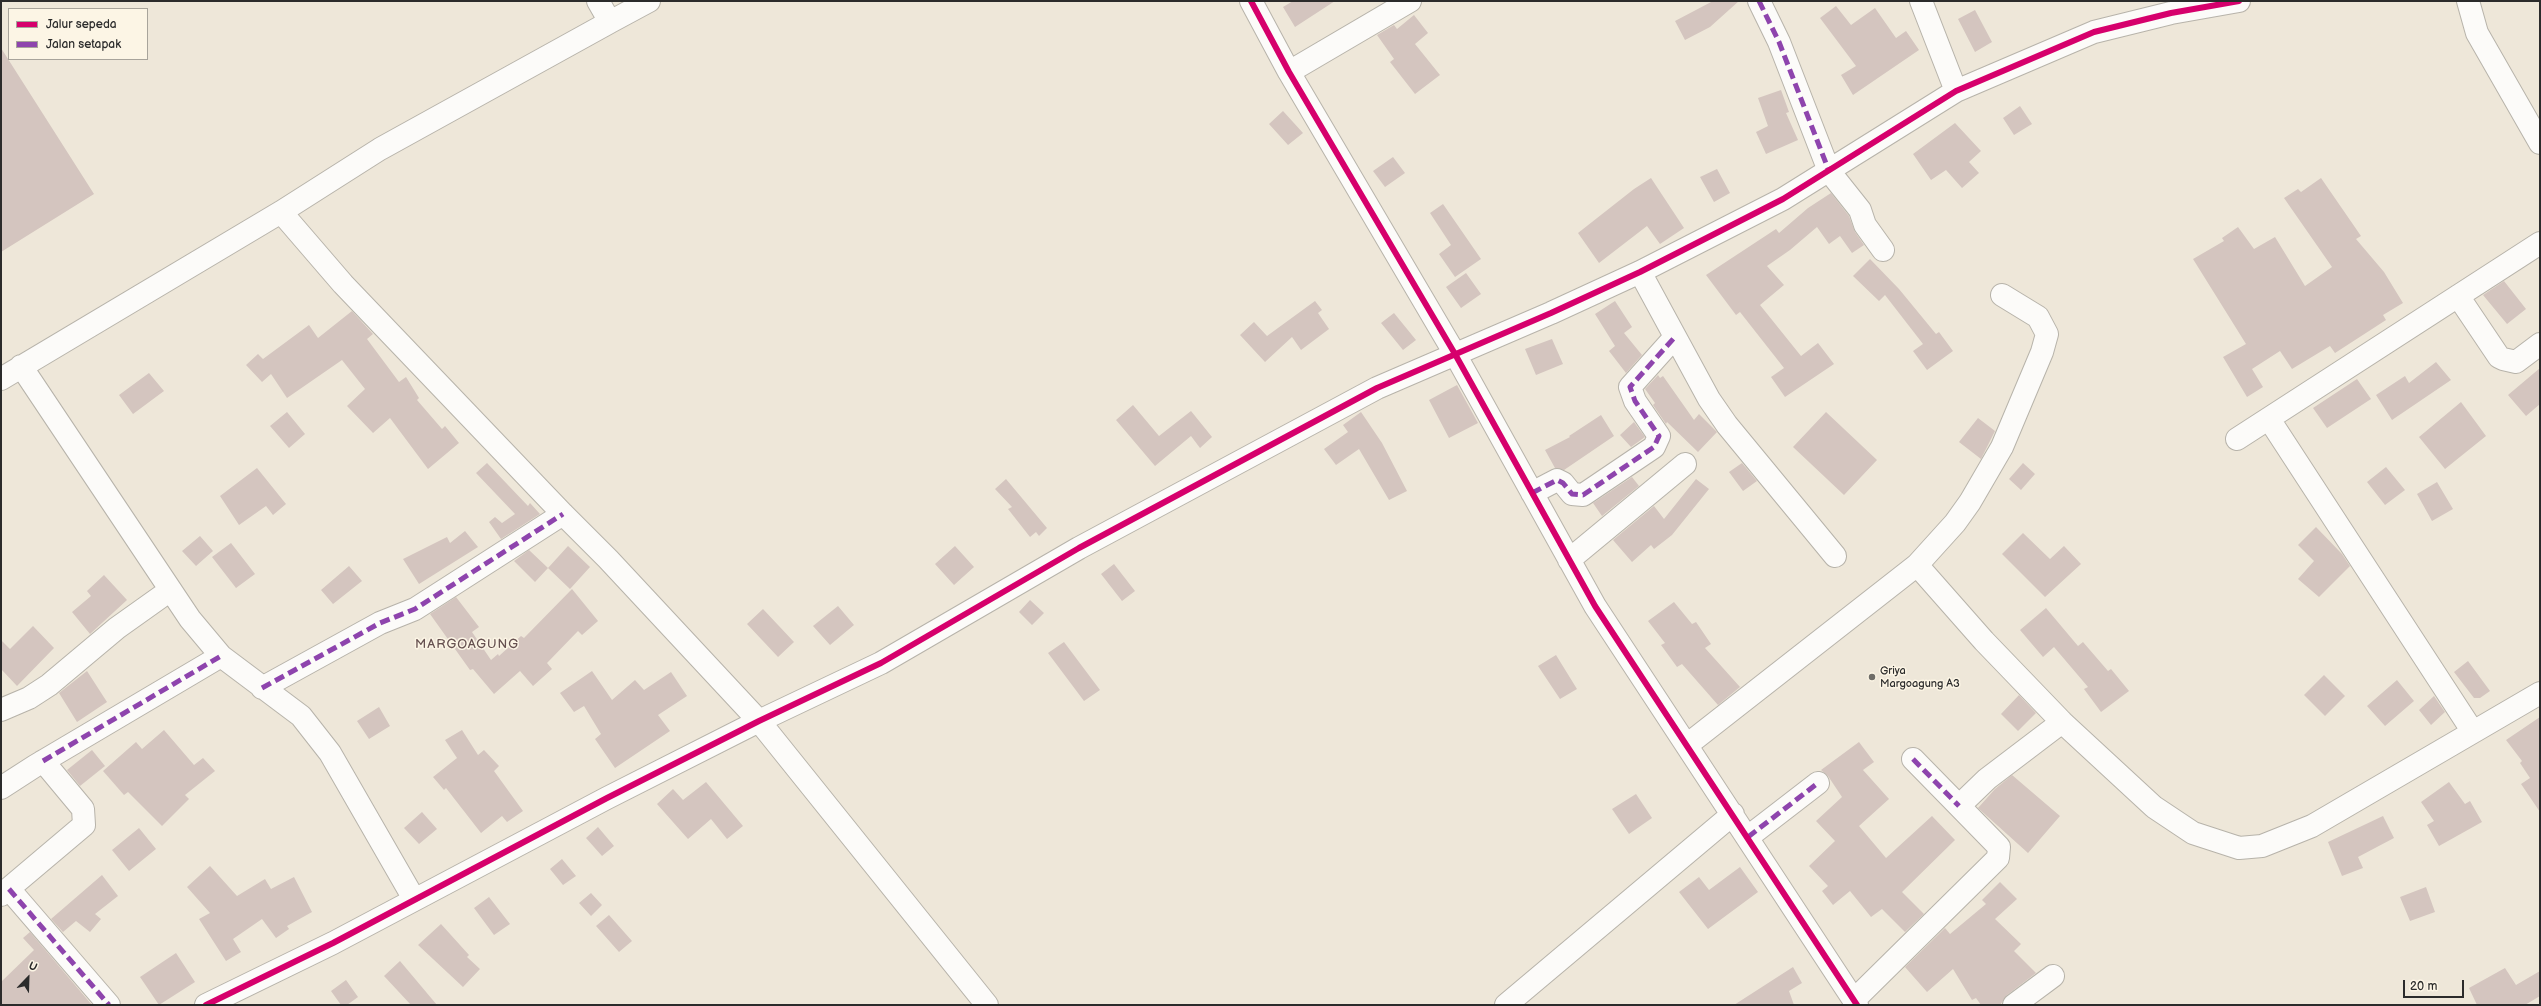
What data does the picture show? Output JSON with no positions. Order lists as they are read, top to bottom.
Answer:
{
  "districts": ["MARGOAGUNG"],
  "places": ["Griya Margoagung A3"],
  "legend": ["Jalur sepeda", "Jalan setapak"],
  "scale_bar": "20 m",
  "north": "top right"
}
